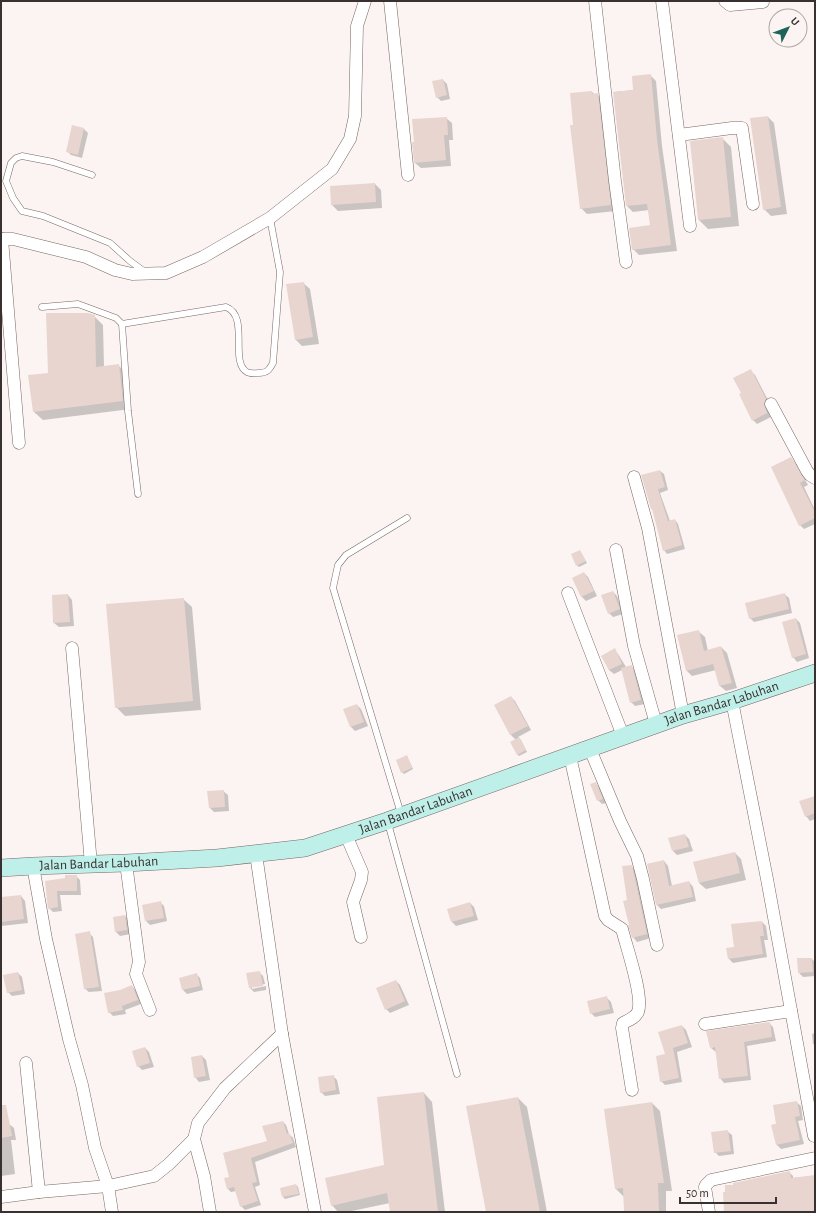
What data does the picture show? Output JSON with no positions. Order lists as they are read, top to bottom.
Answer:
{
  "streets": {
    "main road": ["Jalan Bandar Labuhan"]
  },
  "scale_bar": "50 m",
  "north": "top right"
}
